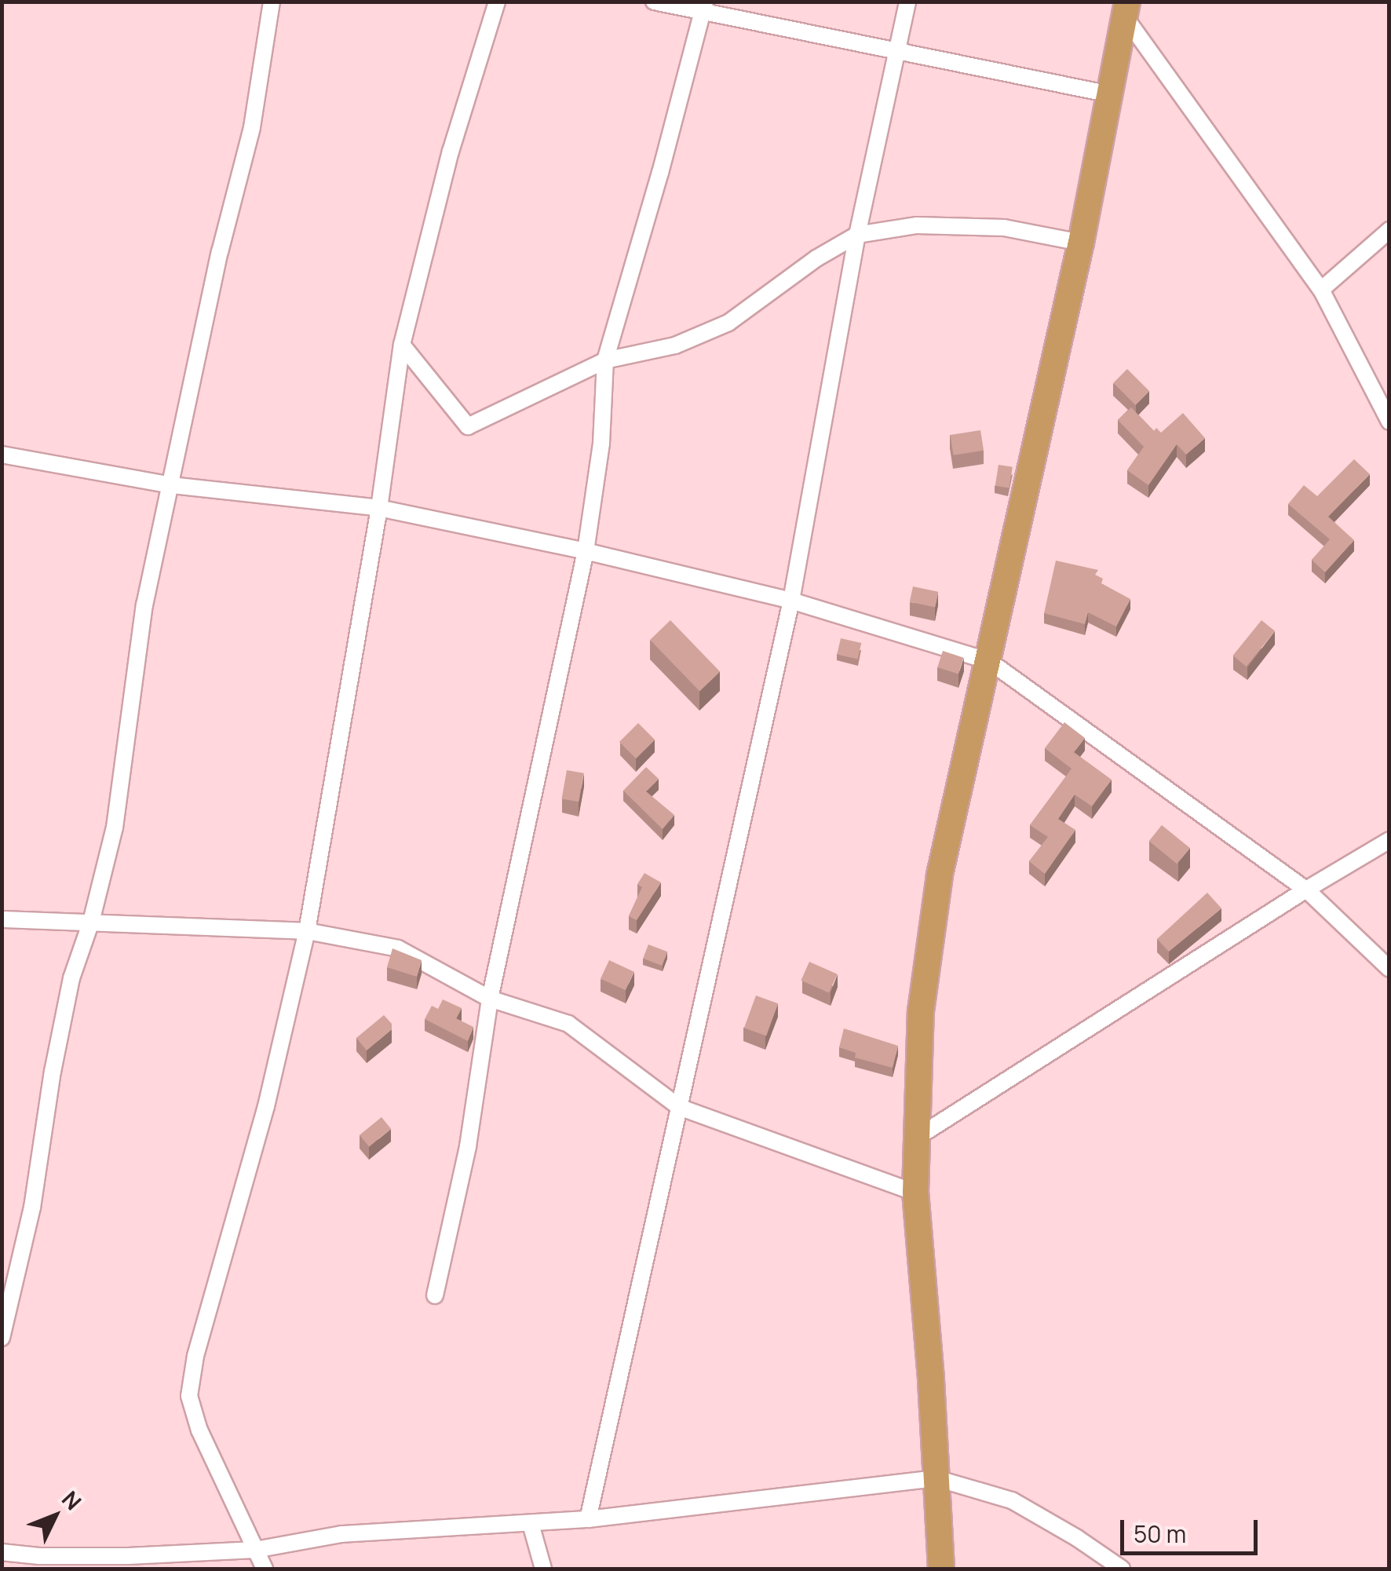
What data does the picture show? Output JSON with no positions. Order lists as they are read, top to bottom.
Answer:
{
  "scale_bar": "50 m",
  "north": "top right"
}
